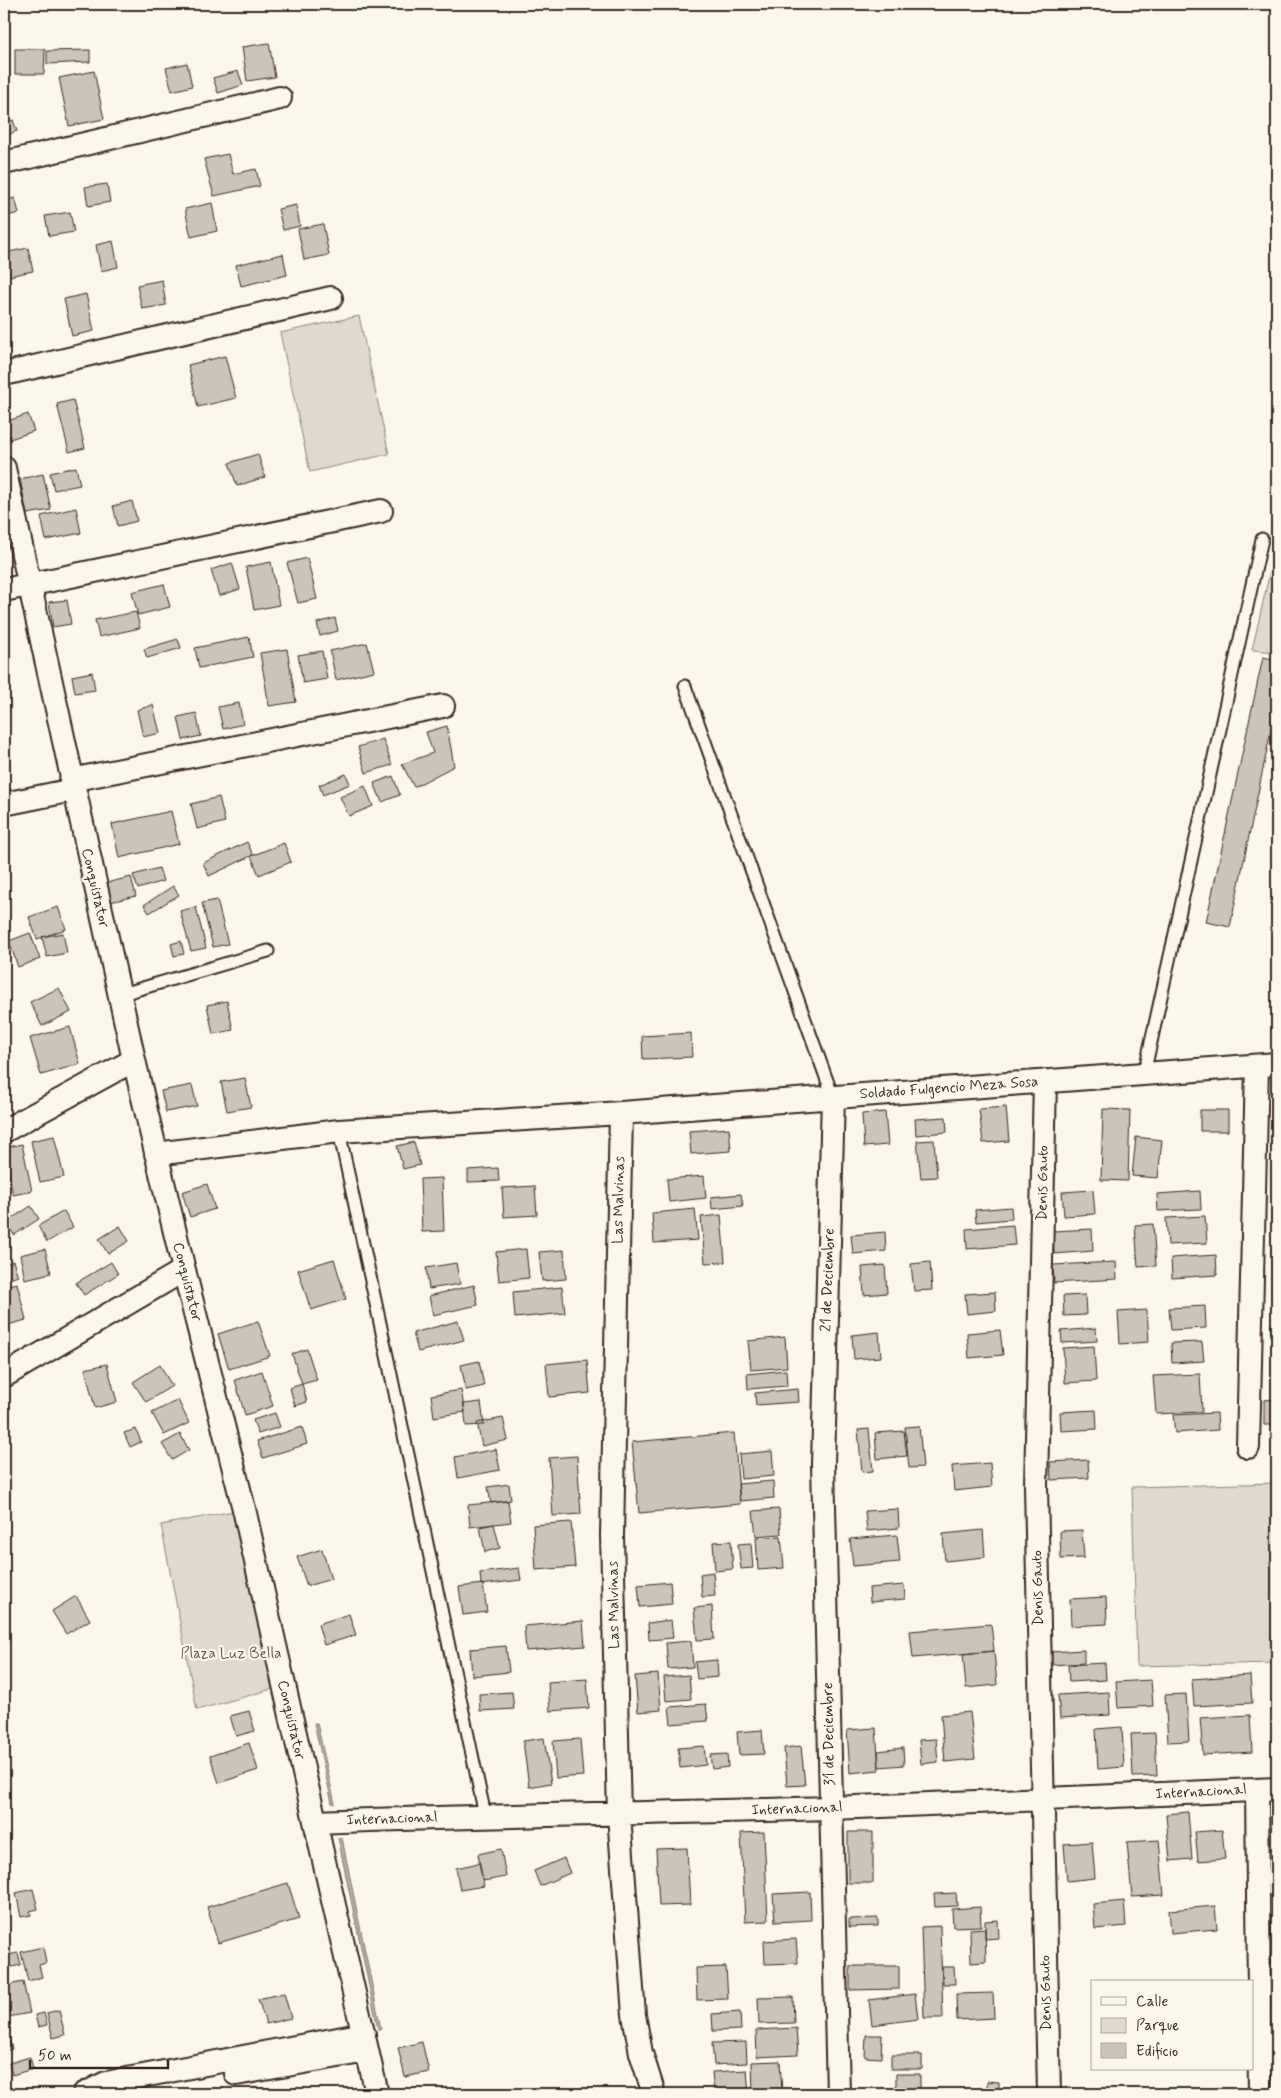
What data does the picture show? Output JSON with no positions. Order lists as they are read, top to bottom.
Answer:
{
  "streets": {
    "street": [
      "Conquistator",
      "Soldado Fulgencio Meza Sosa",
      "Denis Gauto",
      "Las Malvinas",
      "21 de Deciembre",
      "31 de Deciembre",
      "Internacional"
    ]
  },
  "crossings": [
    ["Conquistator", "Soldado Fulgencio Meza Sosa"],
    ["Conquistator", "Internacional"],
    ["Soldado Fulgencio Meza Sosa", "Denis Gauto"],
    ["Soldado Fulgencio Meza Sosa", "Las Malvinas"],
    ["Soldado Fulgencio Meza Sosa", "21 de Deciembre"],
    ["Denis Gauto", "Internacional"],
    ["Las Malvinas", "Internacional"],
    ["21 de Deciembre", "31 de Deciembre"],
    ["31 de Deciembre", "Internacional"]
  ],
  "parks": ["Plaza Luz Bella"],
  "legend": ["Calle", "Parque", "Edificio"],
  "scale_bar": "50 m"
}
